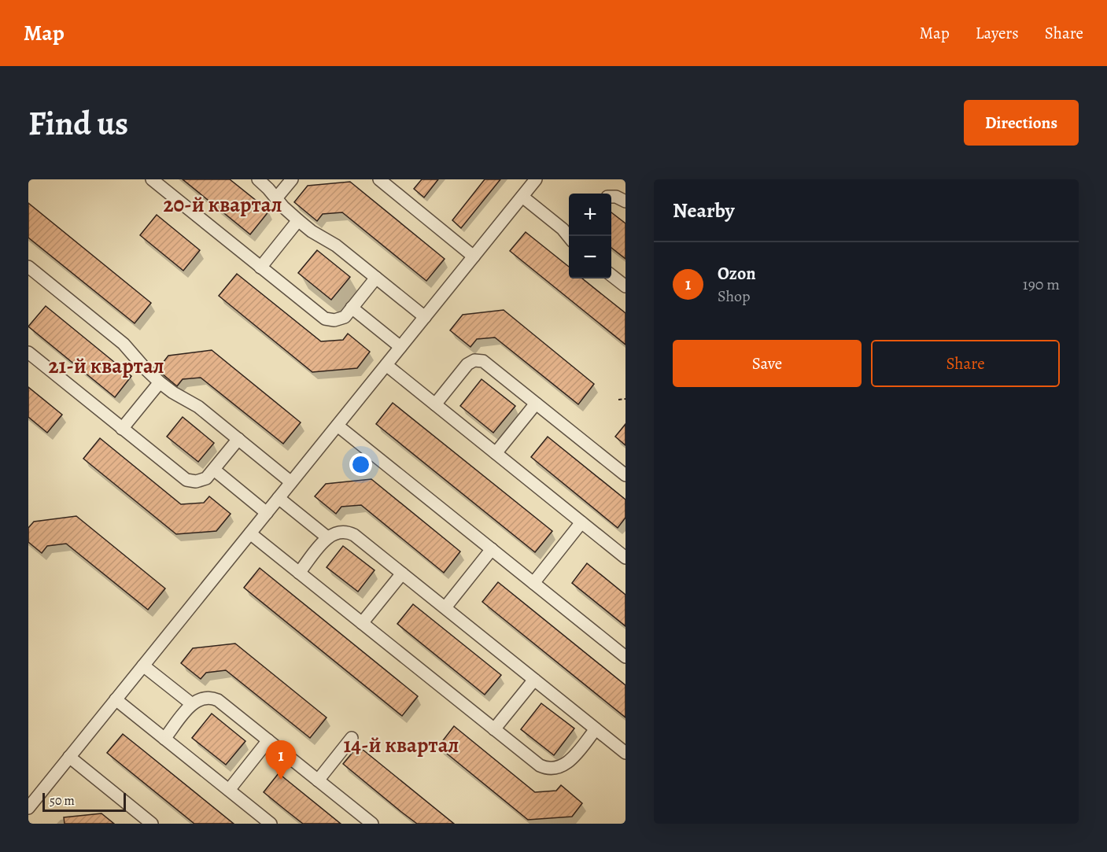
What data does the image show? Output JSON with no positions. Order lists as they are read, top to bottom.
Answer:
{
  "districts": ["20-й квартал", "21-й квартал", "14-й квартал"],
  "scale_bar": "50 m",
  "page": {
    "header": "Map",
    "nav": ["Map", "Layers", "Share"],
    "buttons": [
      "Directions",
      ["Save", "Share"]
    ],
    "title": "Find us",
    "heading": "Nearby",
    "map_buttons": ["+", "−"],
    "list": [
      {
        "mark": "1",
        "name": "Ozon",
        "note": "Shop",
        "value": "190 m"
      }
    ],
    "pins": "1",
    "scale": "50 m"
  }
}
